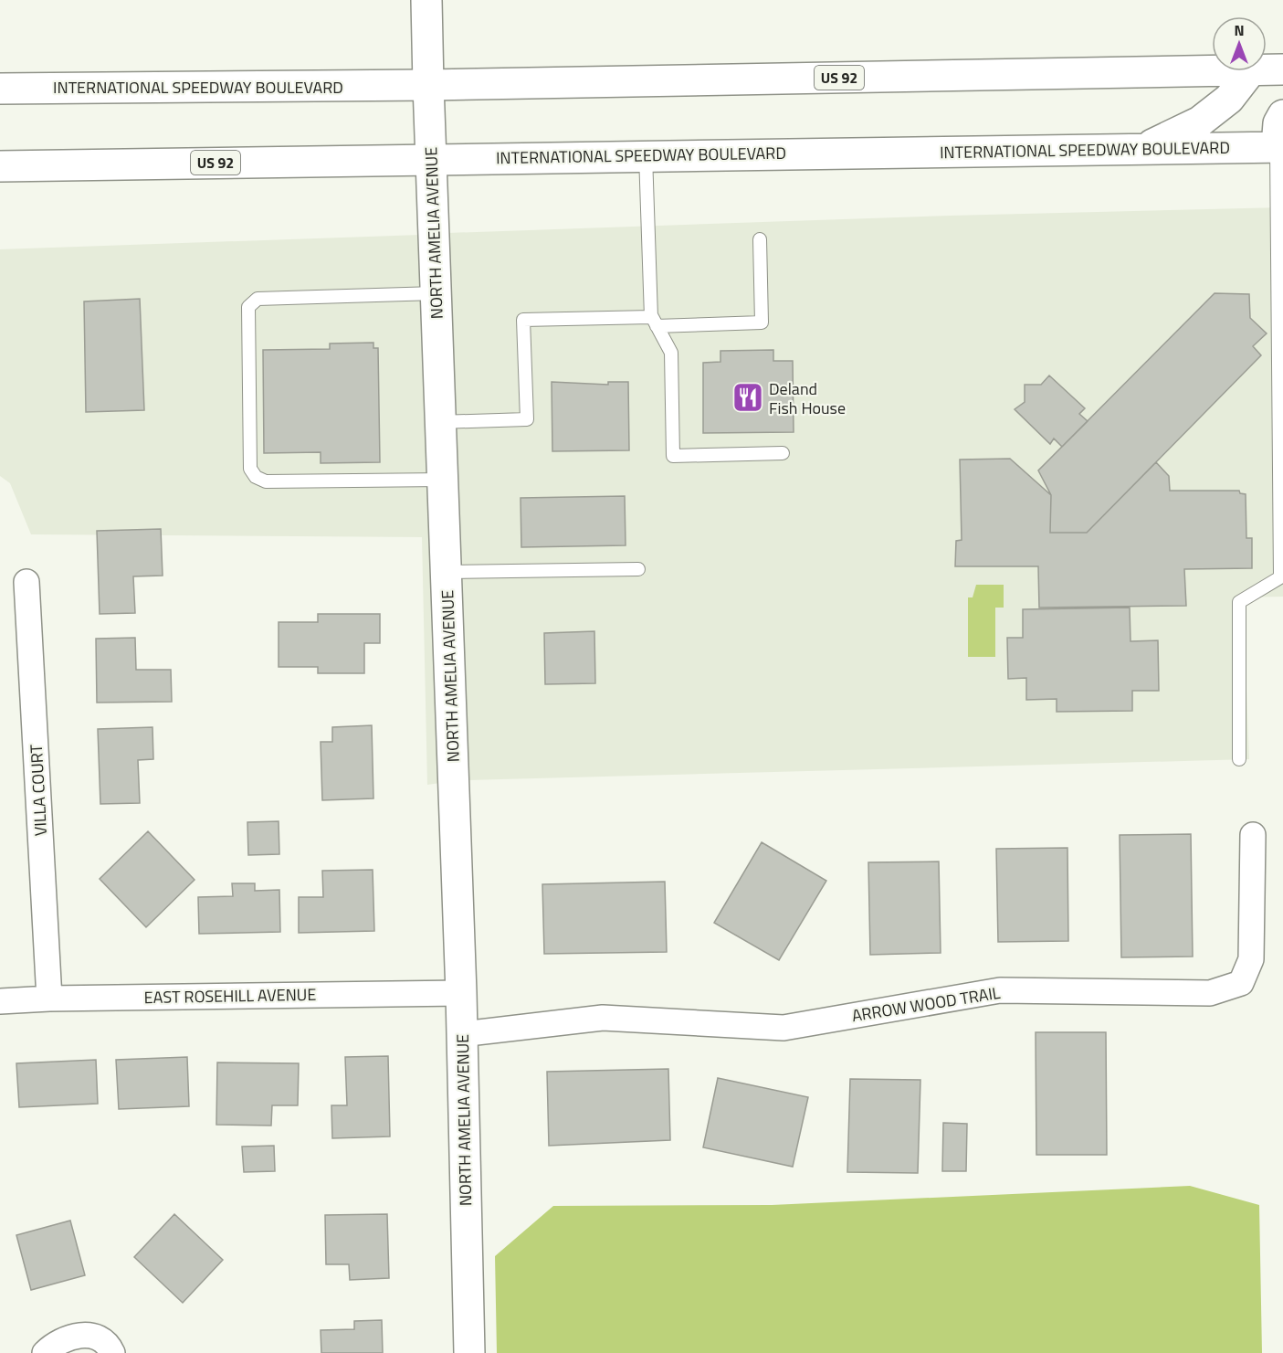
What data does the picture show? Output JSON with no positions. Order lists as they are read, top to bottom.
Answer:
{
  "streets": {
    "main road": ["US 92", "INTERNATIONAL SPEEDWAY BOULEVARD", "NORTH AMELIA AVENUE"],
    "street": ["VILLA COURT", "EAST ROSEHILL AVENUE", "ARROW WOOD TRAIL"]
  },
  "crossings": [
    ["INTERNATIONAL SPEEDWAY BOULEVARD", "NORTH AMELIA AVENUE"],
    ["NORTH AMELIA AVENUE", "EAST ROSEHILL AVENUE"],
    ["NORTH AMELIA AVENUE", "ARROW WOOD TRAIL"],
    ["VILLA COURT", "EAST ROSEHILL AVENUE"]
  ],
  "places": {
    "restaurant": ["Deland Fish House"]
  },
  "north": "top"
}
